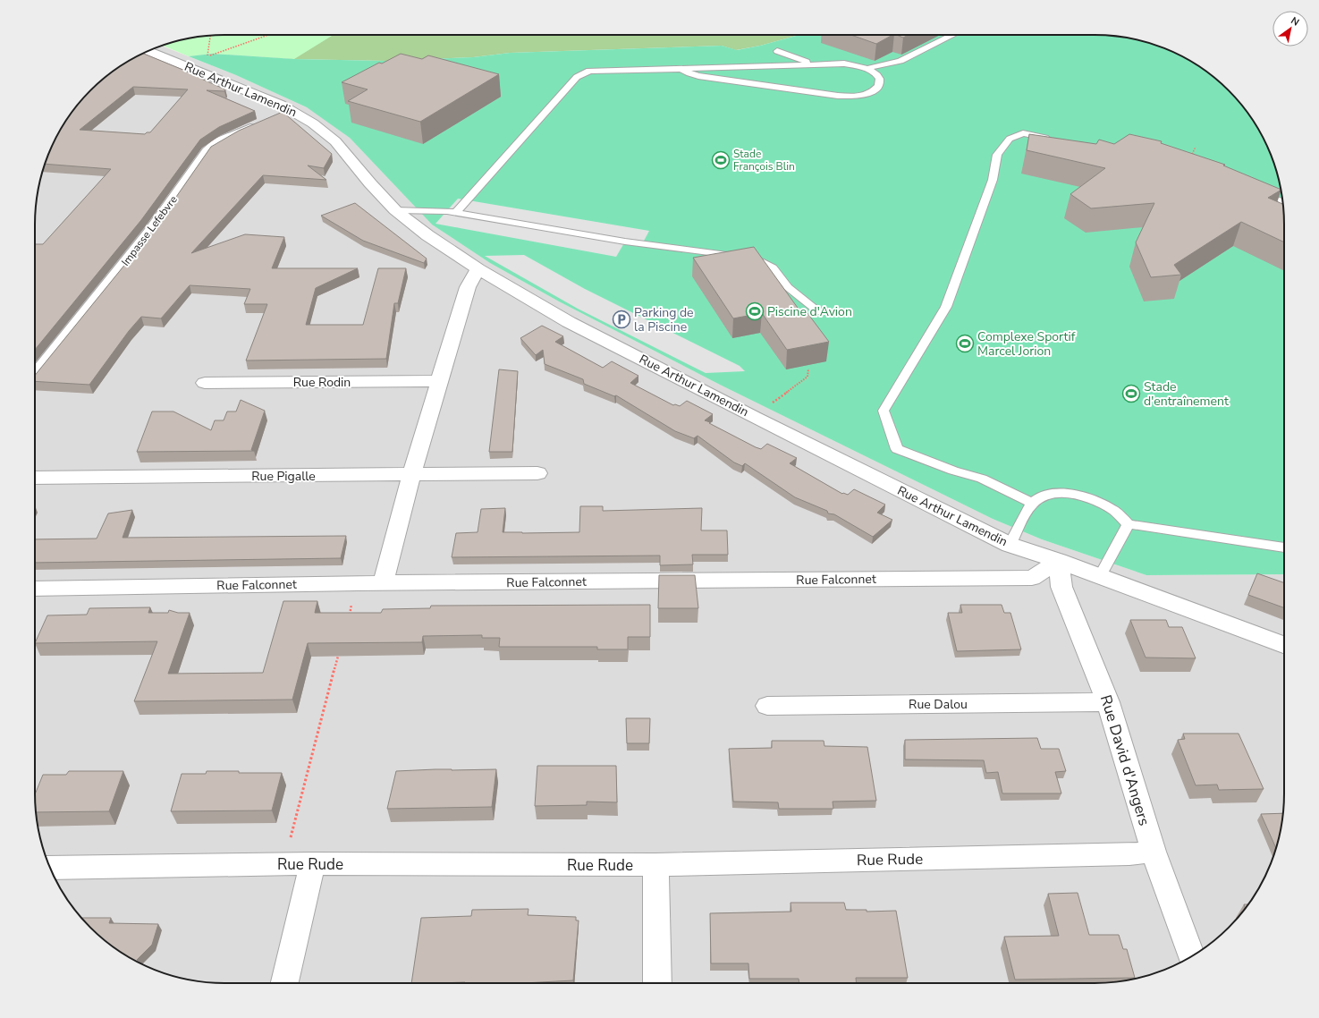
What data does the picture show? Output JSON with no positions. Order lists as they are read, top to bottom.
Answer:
{
  "streets": {
    "street": [
      "Rue Arthur Lamendin",
      "Impasse Lefebvre",
      "Rue Rodin",
      "Rue Pigalle",
      "Rue Falconnet",
      "Rue Dalou",
      "Rue David d'Angers",
      "Rue Rude"
    ]
  },
  "crossings": [
    ["Rue Arthur Lamendin", "Impasse Lefebvre"],
    ["Rue Arthur Lamendin", "Rue Falconnet"],
    ["Rue Arthur Lamendin", "Rue David d'Angers"],
    ["Rue Falconnet", "Rue David d'Angers"],
    ["Rue Dalou", "Rue David d'Angers"],
    ["Rue David d'Angers", "Rue Rude"]
  ],
  "places": {
    "sports": [
      "Stade François Blin",
      "Piscine d'Avion",
      "Complexe Sportif Marcel Jorion",
      "Stade d'entraînement"
    ],
    "parking": ["Parking de la Piscine"]
  },
  "north": "top right"
}
